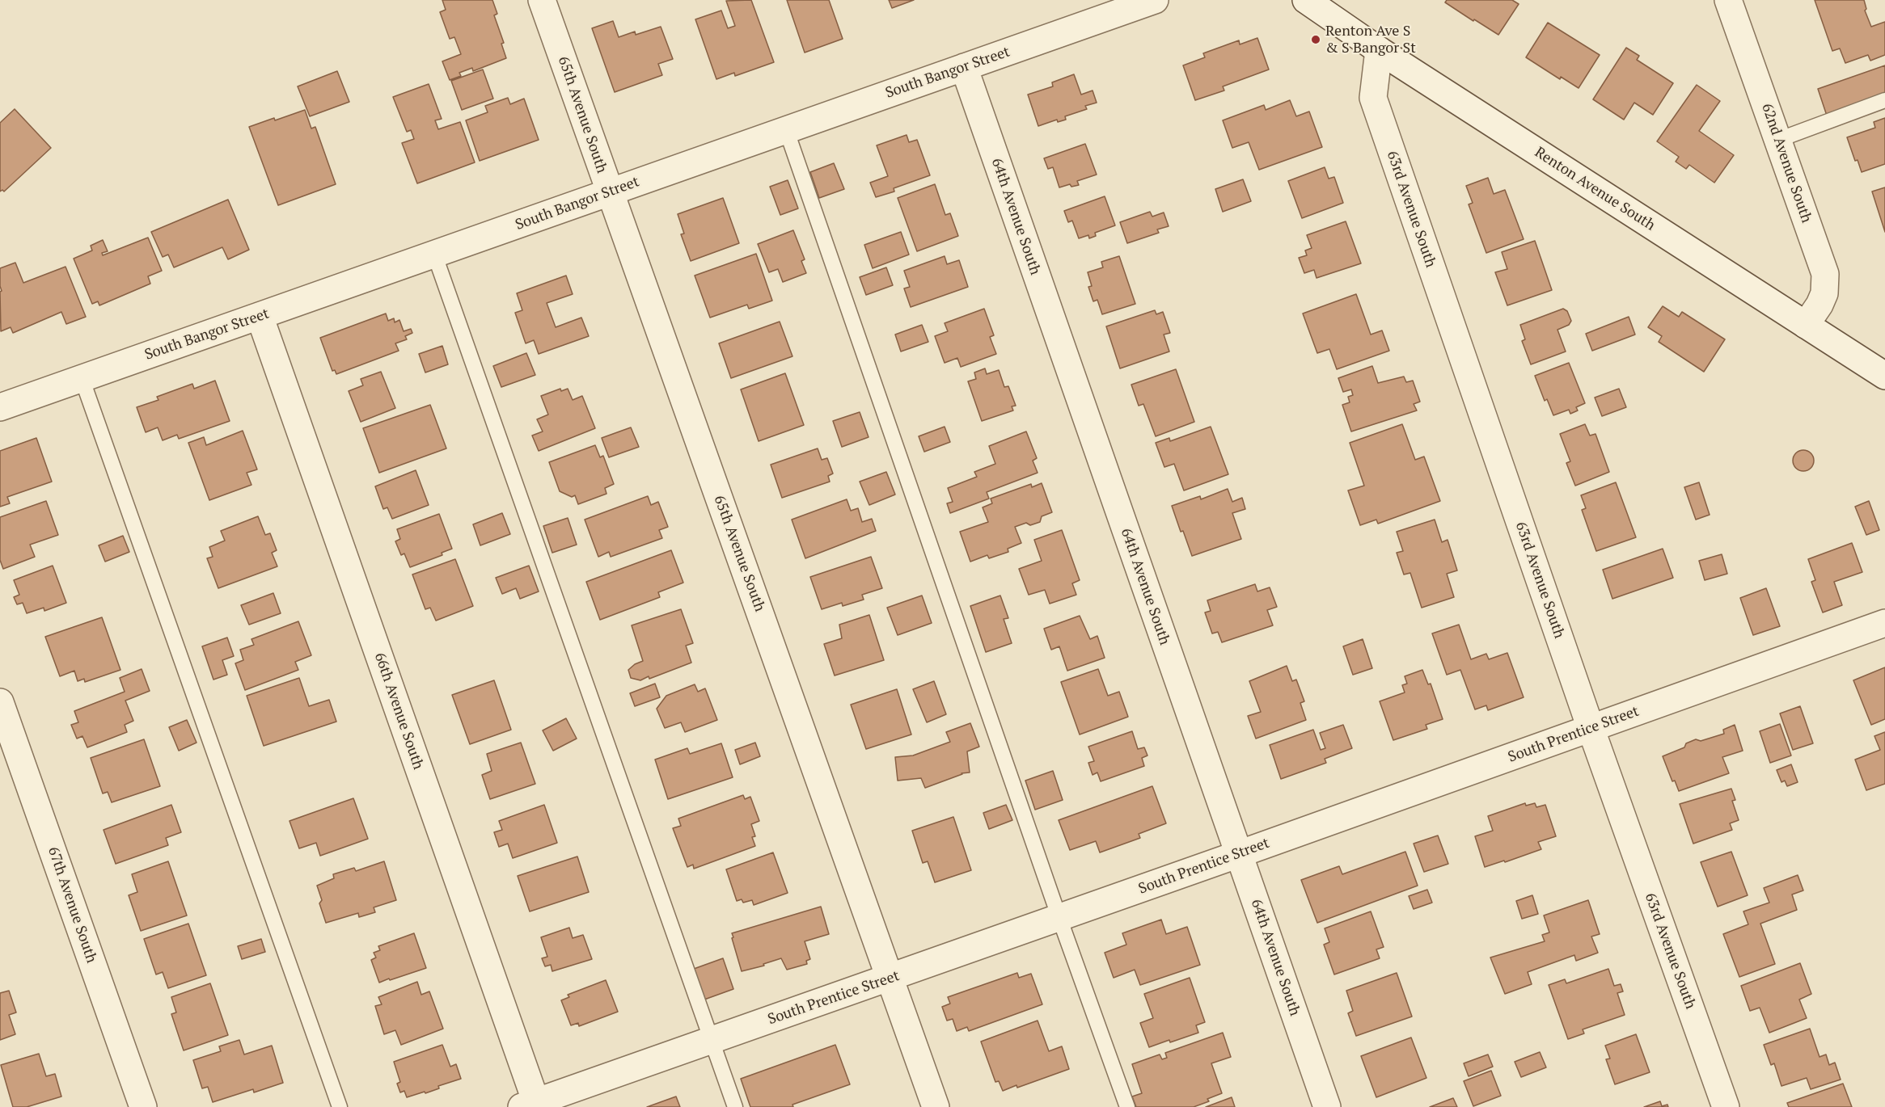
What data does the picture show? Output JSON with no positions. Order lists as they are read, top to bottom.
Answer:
{
  "streets": {
    "street": [
      "South Bangor Street",
      "65th Avenue South",
      "62nd Avenue South",
      "Renton Avenue South",
      "63rd Avenue South",
      "64th Avenue South",
      "66th Avenue South",
      "South Prentice Street",
      "67th Avenue South"
    ]
  },
  "crossings": [
    ["South Bangor Street", "65th Avenue South"],
    ["South Bangor Street", "64th Avenue South"],
    ["South Bangor Street", "66th Avenue South"],
    ["65th Avenue South", "South Prentice Street"],
    ["62nd Avenue South", "Renton Avenue South"],
    ["Renton Avenue South", "63rd Avenue South"],
    ["63rd Avenue South", "South Prentice Street"],
    ["64th Avenue South", "South Prentice Street"],
    ["66th Avenue South", "South Prentice Street"]
  ],
  "places": ["Renton Ave S & S Bangor St"]
}
